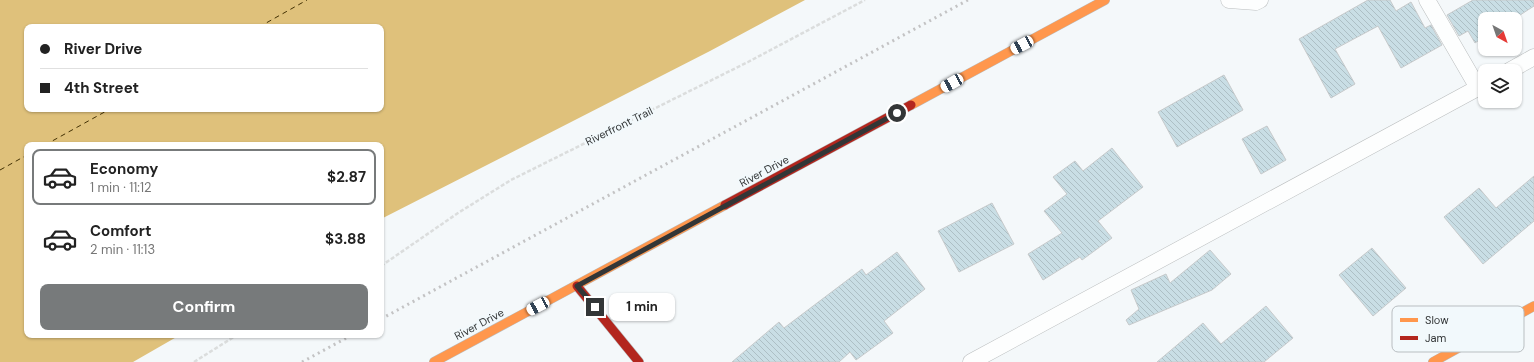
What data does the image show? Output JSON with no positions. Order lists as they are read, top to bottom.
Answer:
{
  "streets": {
    "main road": ["River Drive"],
    "path": ["Riverfront Trail"]
  },
  "legend": ["Slow", "Jam"],
  "north": "bottom right",
  "page": {
    "banner": ["River Drive", "4th Street"],
    "list": [
      {
        "name": "Economy",
        "note": "1 min · 11:12",
        "value": "$2.87"
      },
      {
        "name": "Comfort",
        "note": "2 min · 11:13",
        "value": "$3.88"
      }
    ],
    "buttons": "Confirm",
    "bubble": "1 min"
  }
}
